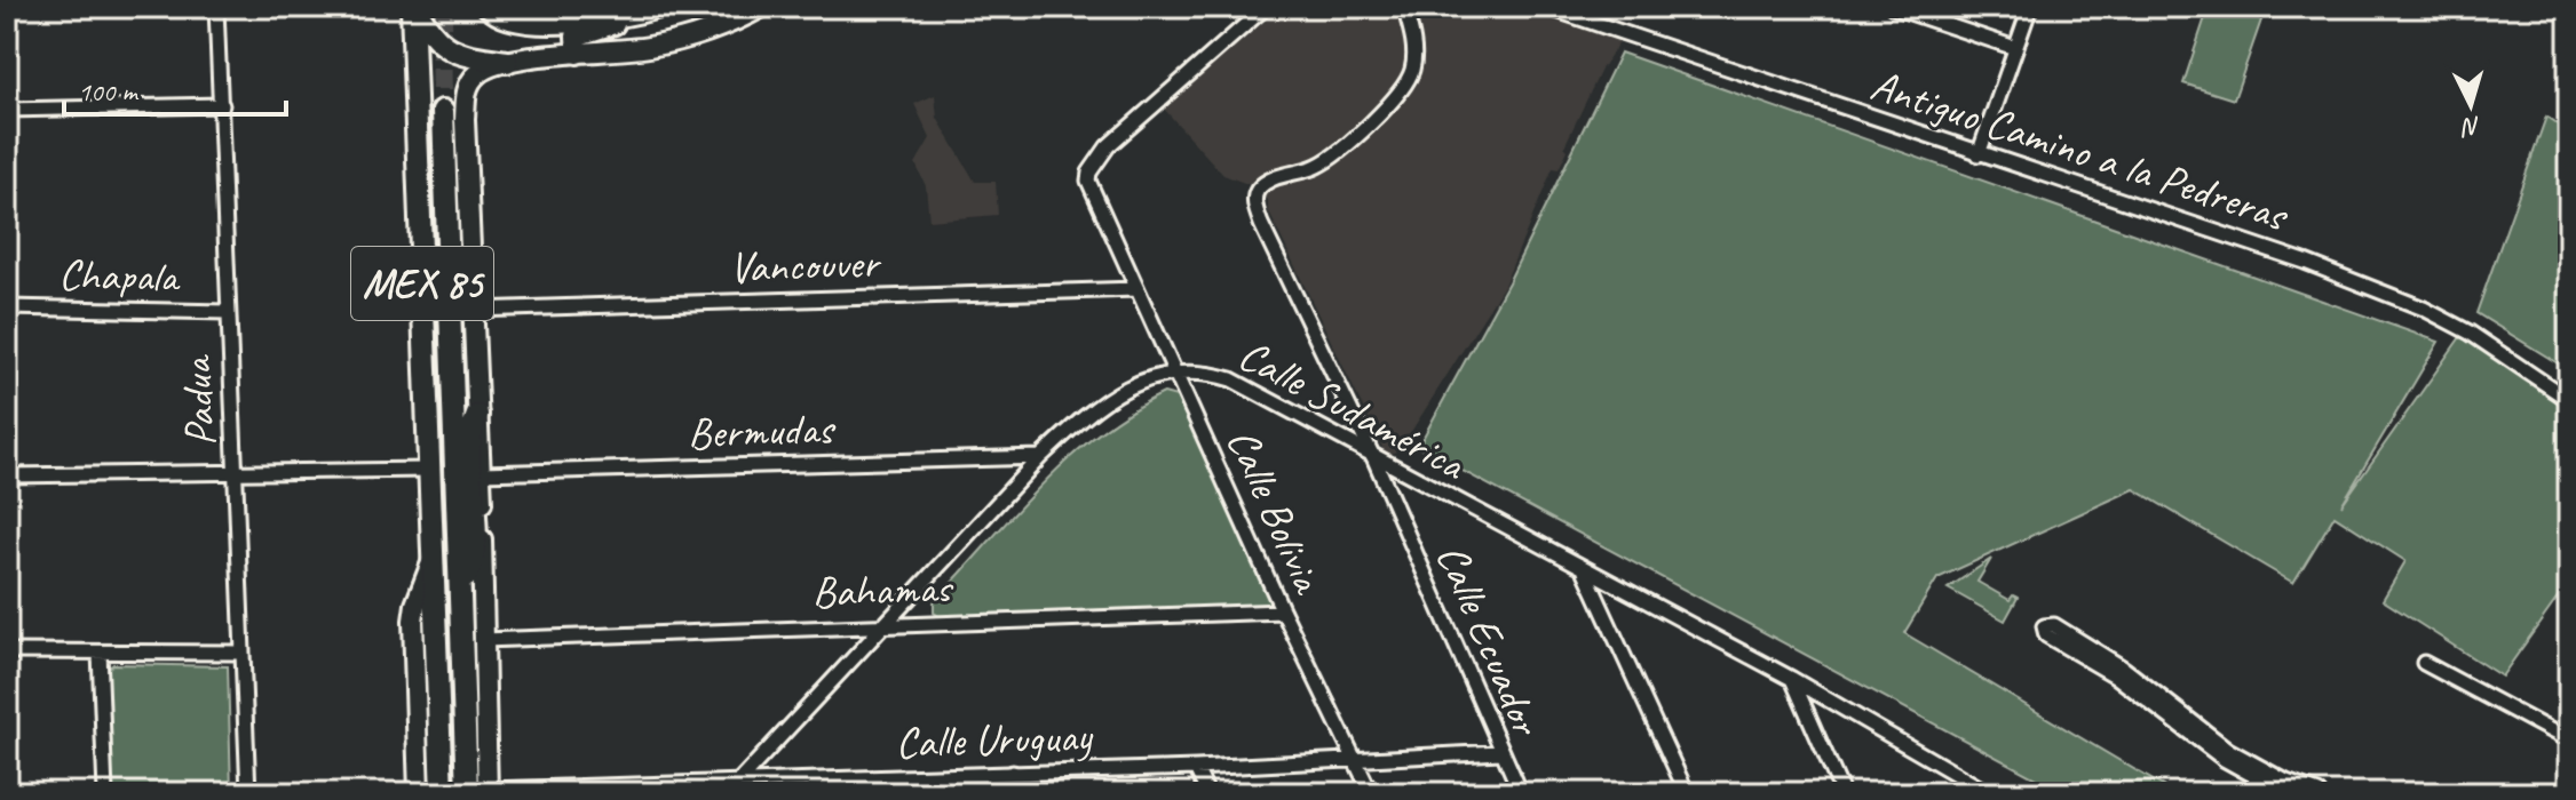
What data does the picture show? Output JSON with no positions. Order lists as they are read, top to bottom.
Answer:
{
  "streets": {
    "highway": ["MEX 85"],
    "street": [
      "Antiguo Camino a la Pedreras",
      "Vancouver",
      "Chapala",
      "Padua",
      "Calle Sudamérica",
      "Bermudas",
      "Calle Bolivia",
      "Bahamas",
      "Calle Ecuador",
      "Calle Uruguay"
    ]
  },
  "crossings": [
    ["Vancouver", "Calle Bolivia"],
    ["Chapala", "Padua"],
    ["MEX 85", "Calle Uruguay"],
    ["Calle Sudamérica", "Bermudas"],
    ["Calle Sudamérica", "Calle Bolivia"],
    ["Calle Sudamérica", "Bahamas"],
    ["Calle Sudamérica", "Calle Ecuador"],
    ["Calle Sudamérica", "Calle Uruguay"],
    ["Calle Bolivia", "Bahamas"],
    ["Calle Bolivia", "Calle Uruguay"],
    ["Calle Ecuador", "Calle Uruguay"]
  ],
  "scale_bar": "100 m",
  "north": "bottom"
}
